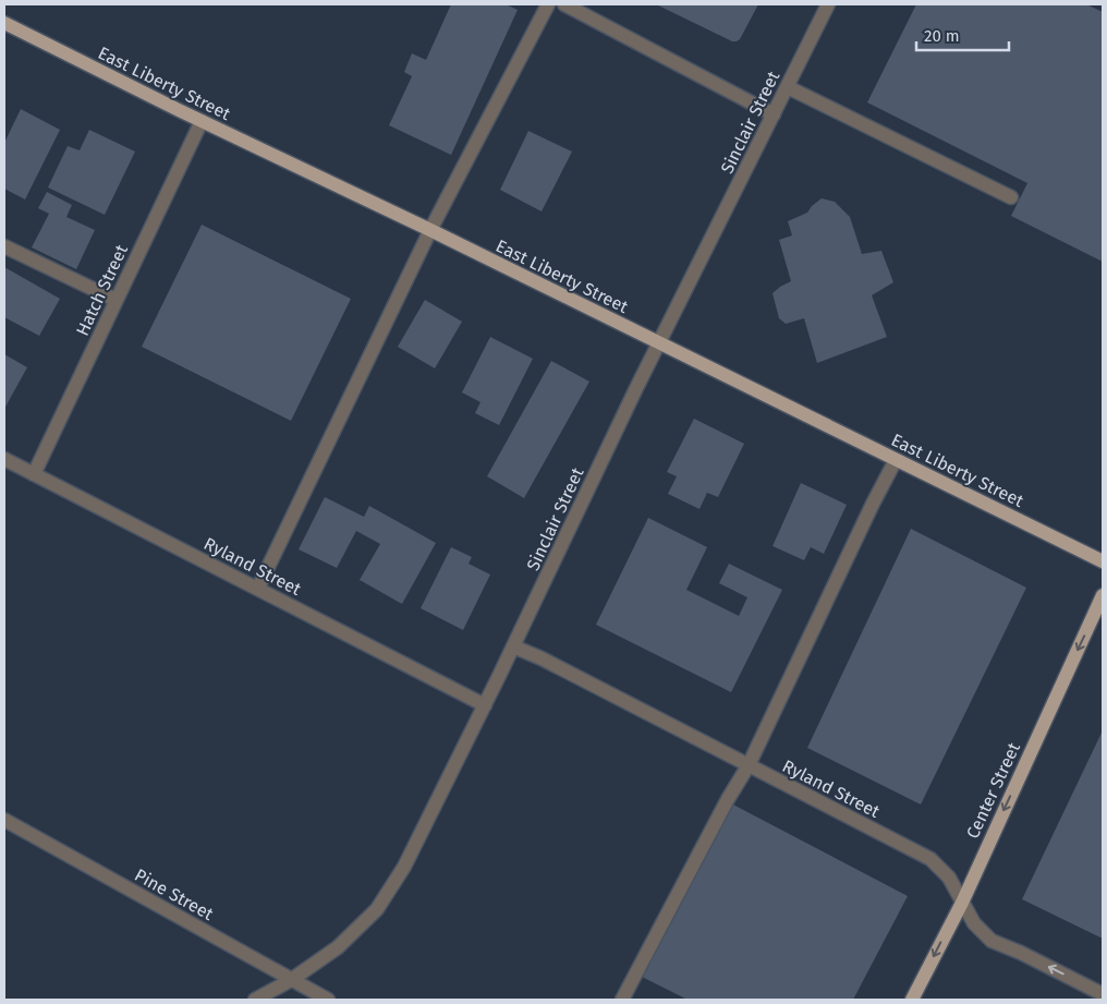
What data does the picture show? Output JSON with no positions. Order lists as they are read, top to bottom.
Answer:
{
  "streets": {
    "main road": ["East Liberty Street", "Center Street"],
    "street": [
      "Sinclair Street",
      "Hatch Street",
      "Ryland Street",
      "Pine Street"
    ]
  },
  "crossings": [
    ["East Liberty Street", "Sinclair Street"],
    ["East Liberty Street", "Hatch Street"],
    ["Sinclair Street", "Ryland Street"],
    ["Sinclair Street", "Pine Street"],
    ["Hatch Street", "Ryland Street"],
    ["Ryland Street", "Center Street"]
  ],
  "one_way": ["Center Street"],
  "scale_bar": "20 m"
}
